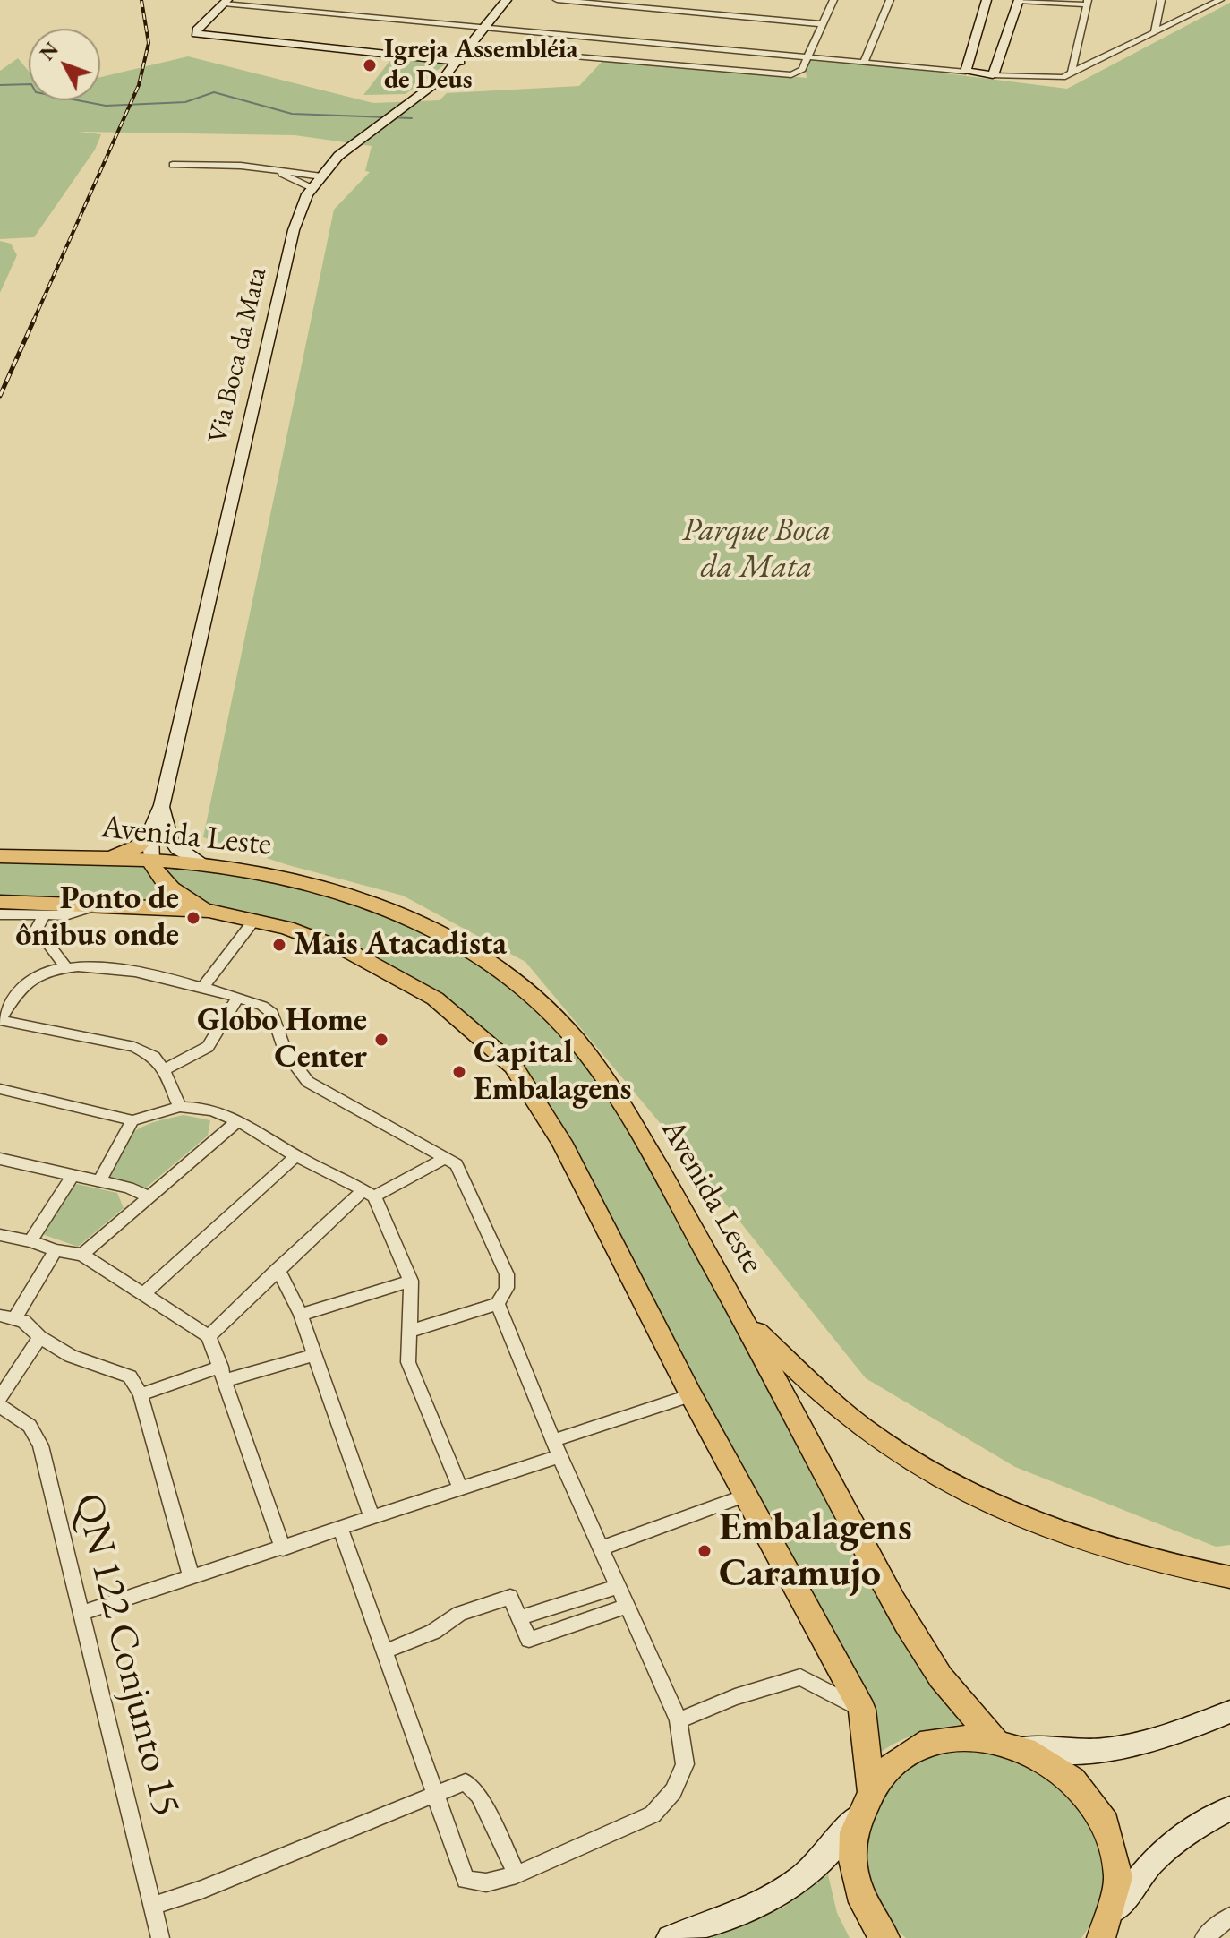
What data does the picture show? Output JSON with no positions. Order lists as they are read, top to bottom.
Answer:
{
  "streets": {
    "main road": ["Avenida Leste"],
    "street": ["Via Boca da Mata", "QN 122 Conjunto 15"]
  },
  "crossings": [
    ["Via Boca da Mata", "Avenida Leste"]
  ],
  "parks": ["Parque Boca da Mata"],
  "places": [
    "Igreja Assembléia de Deus",
    "Ponto de ônibus onde",
    "Mais Atacadista",
    "Globo Home Center",
    "Capital Embalagens",
    "Embalagens Caramujo"
  ],
  "north": "top left"
}
